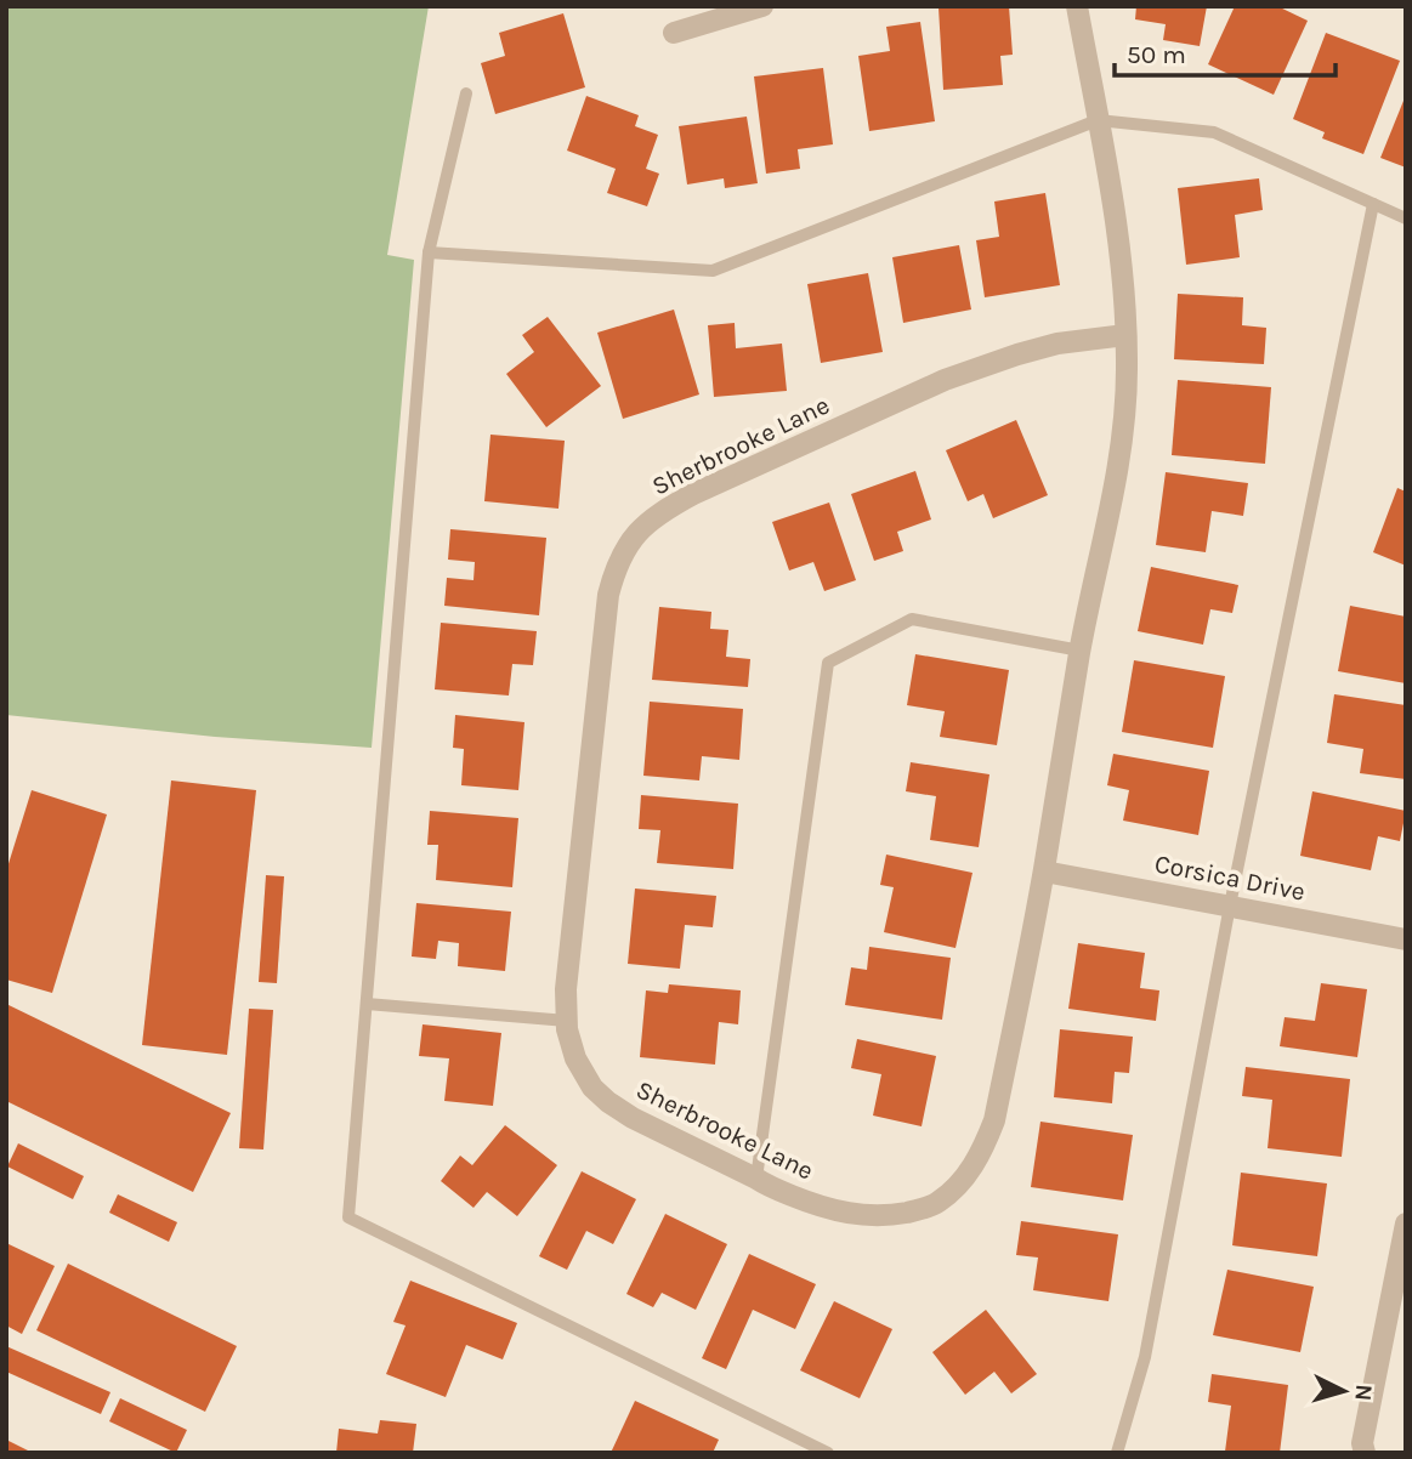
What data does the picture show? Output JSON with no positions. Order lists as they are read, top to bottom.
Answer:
{
  "streets": {
    "street": ["Sherbrooke Lane", "Corsica Drive"]
  },
  "crossings": [
    ["Sherbrooke Lane", "Corsica Drive"]
  ],
  "scale_bar": "50 m",
  "north": "right"
}
